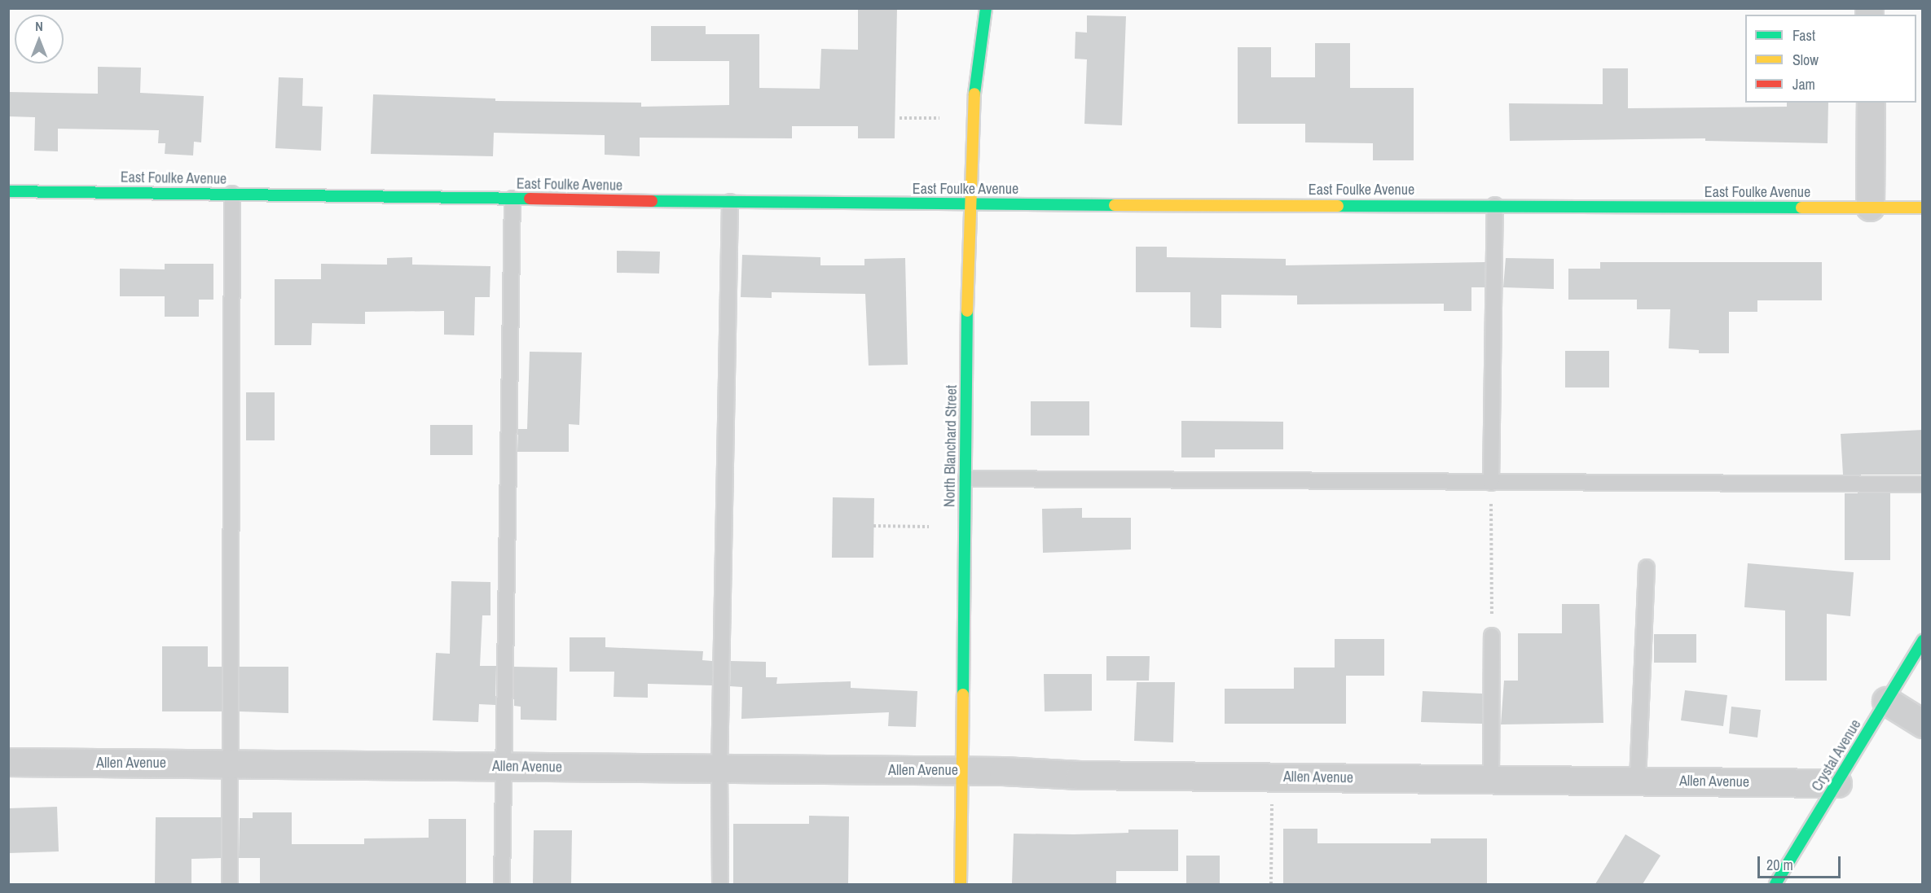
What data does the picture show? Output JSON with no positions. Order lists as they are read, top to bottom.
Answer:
{
  "streets": {
    "street": [
      "East Foulke Avenue",
      "North Blanchard Street",
      "Crystal Avenue",
      "Allen Avenue"
    ]
  },
  "crossings": [
    ["East Foulke Avenue", "North Blanchard Street"],
    ["North Blanchard Street", "Allen Avenue"],
    ["Crystal Avenue", "Allen Avenue"]
  ],
  "legend": ["Fast", "Slow", "Jam"],
  "scale_bar": "20 m",
  "north": "top"
}
